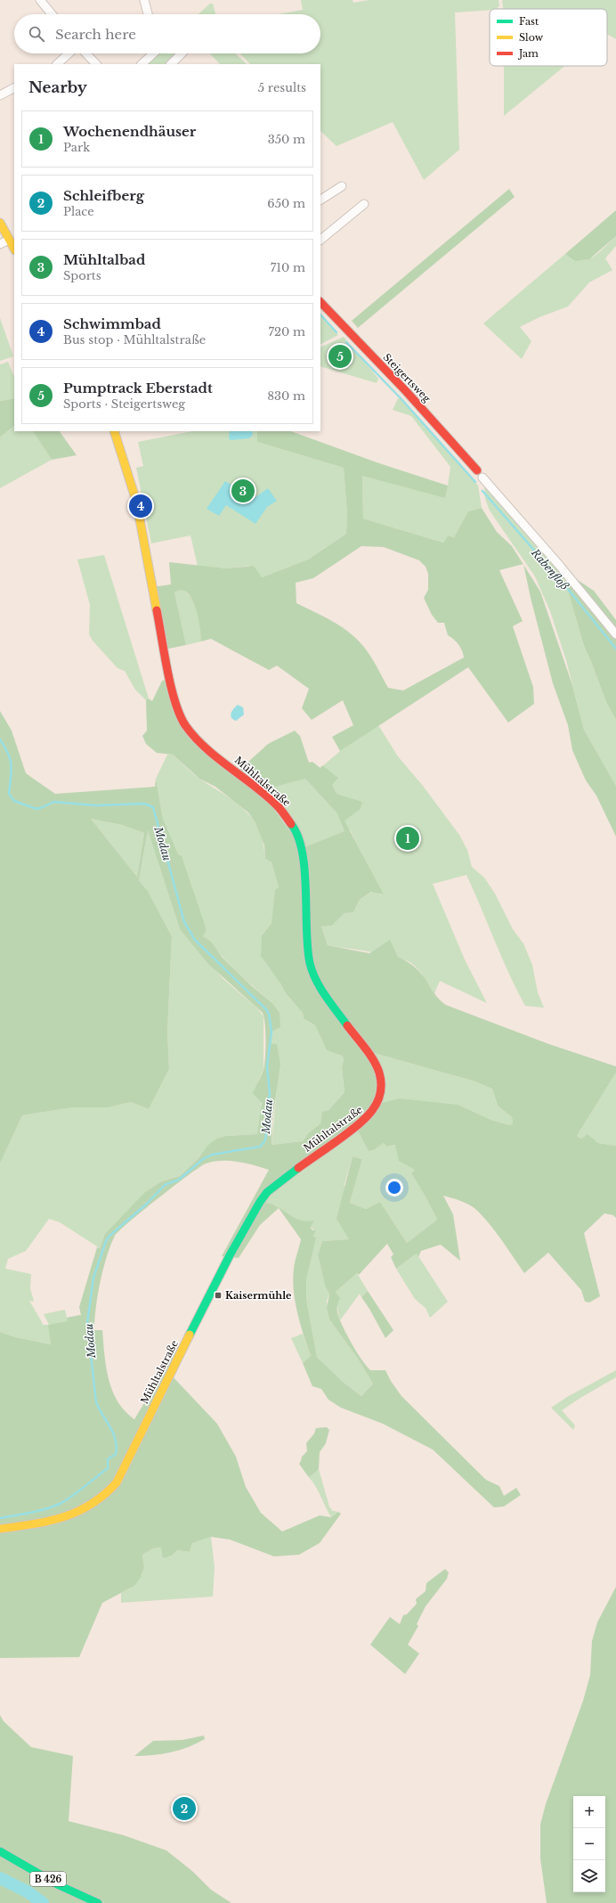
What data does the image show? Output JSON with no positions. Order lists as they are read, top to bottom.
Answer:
{
  "streets": {
    "street": ["Steigertsweg", "Mühltalstraße", "B 426"]
  },
  "water": ["Rabenfloß", "Modau"],
  "places": {
    "transit": ["Kaisermühle"]
  },
  "legend": ["Fast", "Slow", "Jam"],
  "page": {
    "search": "Search here",
    "heading": ["Nearby", "5 results"],
    "list": [
      {
        "mark": "1",
        "name": "Wochenendhäuser",
        "note": "Park",
        "value": "350 m"
      },
      {
        "mark": "2",
        "name": "Schleifberg",
        "note": "Place",
        "value": "650 m"
      },
      {
        "mark": "3",
        "name": "Mühltalbad",
        "note": "Sports",
        "value": "710 m"
      },
      {
        "mark": "4",
        "name": "Schwimmbad",
        "note": "Bus stop · Mühltalstraße",
        "value": "720 m"
      },
      {
        "mark": "5",
        "name": "Pumptrack Eberstadt",
        "note": "Sports · Steigertsweg",
        "value": "830 m"
      }
    ],
    "pins": [
      "5",
      "3",
      "4",
      "1",
      "2"
    ],
    "map_buttons": ["+", "−"]
  }
}
